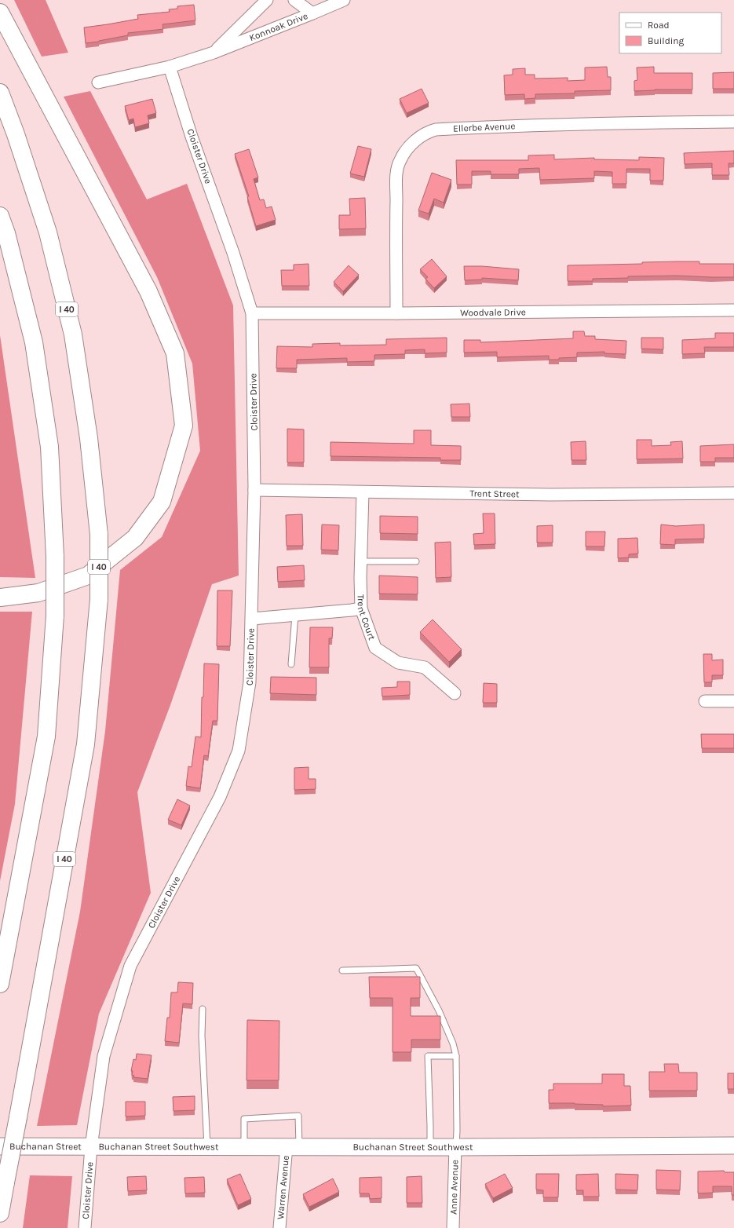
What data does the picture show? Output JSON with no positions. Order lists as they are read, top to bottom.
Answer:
{
  "streets": {
    "highway": ["I 40"],
    "street": [
      "Konnoak Drive",
      "Ellerbe Avenue",
      "Cloister Drive",
      "Woodvale Drive",
      "Trent Street",
      "Trent Court",
      "Buchanan Street Southwest",
      "Buchanan Street",
      "Warren Avenue",
      "Anne Avenue"
    ]
  },
  "crossings": [
    ["Konnoak Drive", "Cloister Drive"],
    ["Ellerbe Avenue", "Woodvale Drive"],
    ["Cloister Drive", "Woodvale Drive"],
    ["Cloister Drive", "Trent Street"],
    ["Cloister Drive", "Buchanan Street Southwest"],
    ["Cloister Drive", "Buchanan Street"],
    ["Trent Street", "Trent Court"],
    ["Buchanan Street Southwest", "Buchanan Street"],
    ["Buchanan Street Southwest", "Warren Avenue"],
    ["Buchanan Street Southwest", "Anne Avenue"]
  ],
  "legend": ["Road", "Building"]
}
